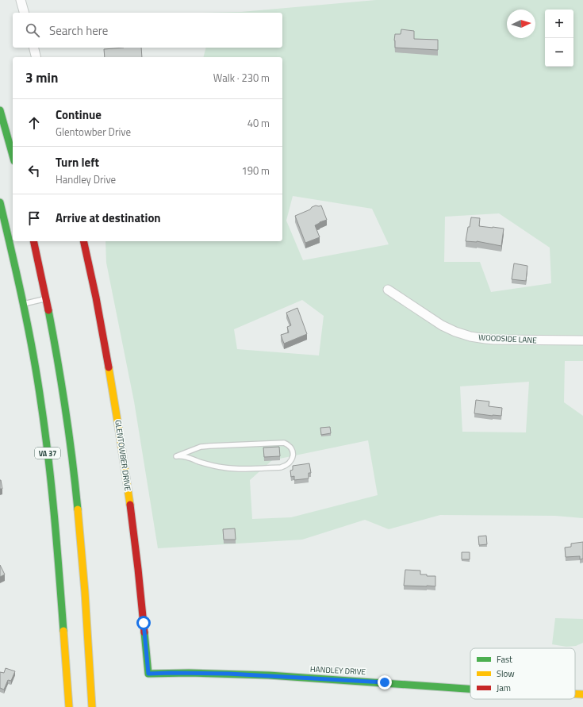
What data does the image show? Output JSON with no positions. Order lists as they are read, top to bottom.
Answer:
{
  "streets": {
    "main road": ["VA 37", "GLENTOWBER DRIVE", "HANDLEY DRIVE"],
    "street": ["WOODSIDE LANE"]
  },
  "crossings": [
    ["GLENTOWBER DRIVE", "HANDLEY DRIVE"]
  ],
  "legend": ["Fast", "Slow", "Jam"],
  "north": "right",
  "page": {
    "map_buttons": ["+", "−"],
    "search": "Search here",
    "heading": ["3 min", "Walk · 230 m"],
    "list": [
      ["Continue", "Glentowber Drive", "40 m"],
      ["Turn left", "Handley Drive", "190 m"],
      "Arrive at destination"
    ]
  }
}
